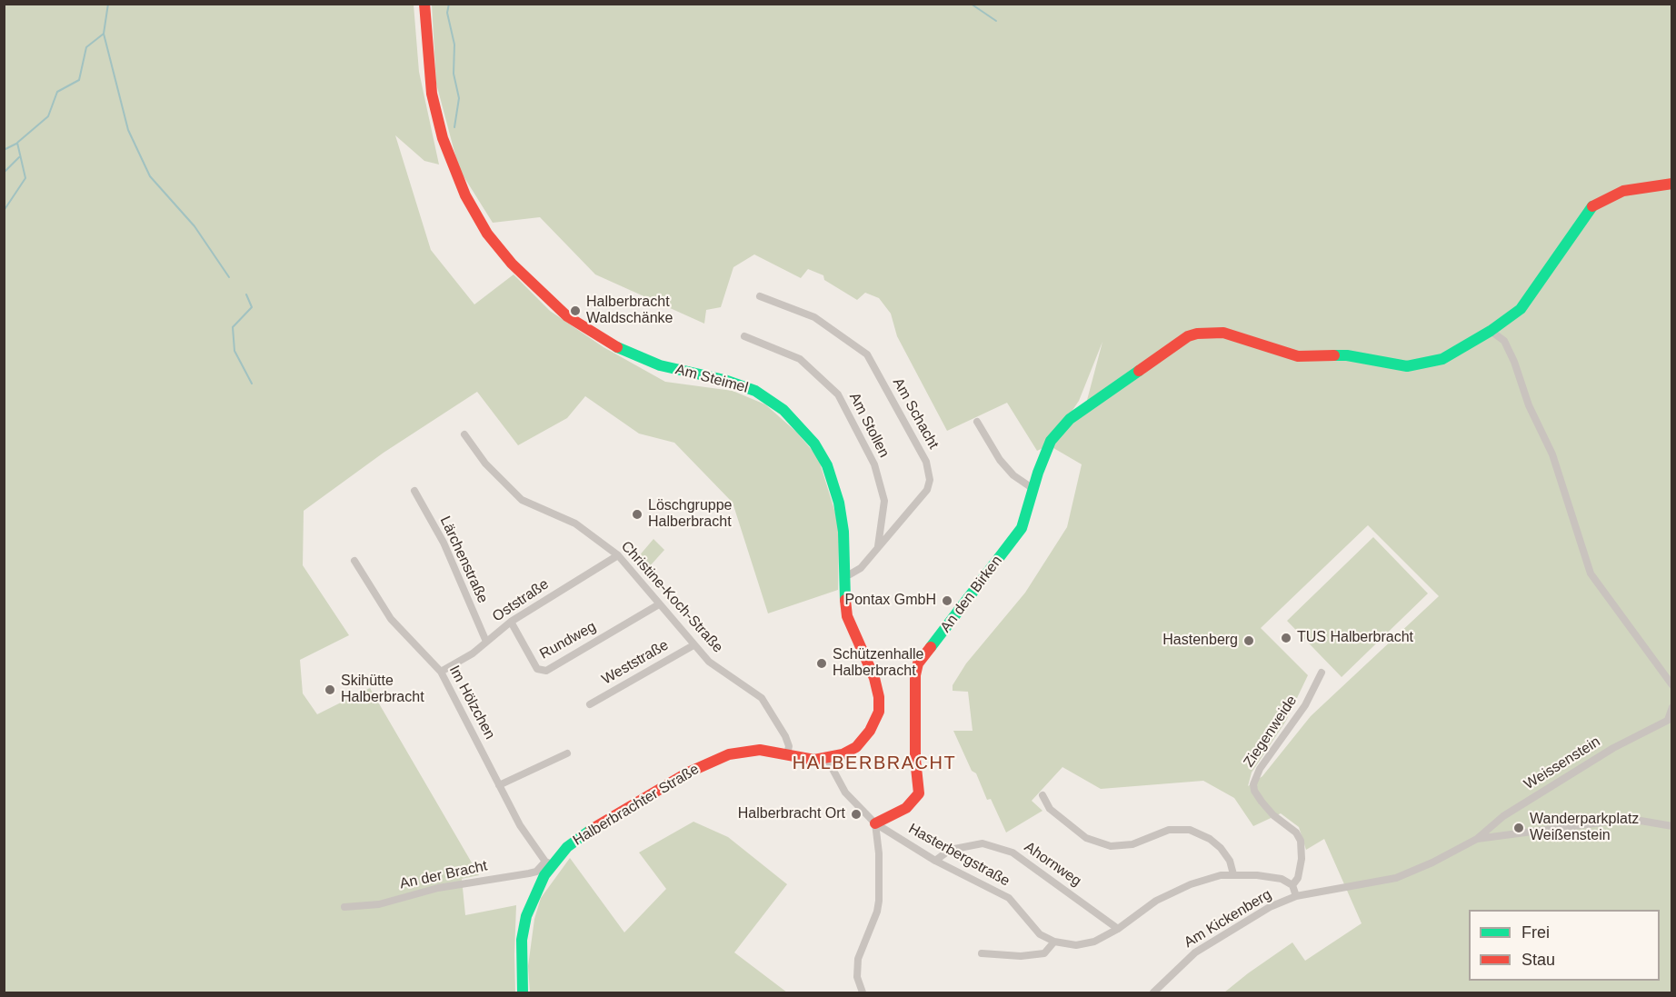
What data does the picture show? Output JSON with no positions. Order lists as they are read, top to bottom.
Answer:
{
  "streets": {
    "main road": ["Am Steimel", "An den Birken", "Halberbrachter Straße"],
    "street": [
      "Am Schacht",
      "Am Stollen",
      "Lärchenstraße",
      "Christine-Koch-Straße",
      "Oststraße",
      "Rundweg",
      "Weststraße",
      "Im Hölzchen",
      "Ziegenweide",
      "Weissenstein",
      "Hasterbergstraße",
      "Ahornweg",
      "An der Bracht",
      "Am Kickenberg"
    ]
  },
  "crossings": [
    ["Am Steimel", "Am Schacht"],
    ["Am Steimel", "Halberbrachter Straße"],
    ["Am Steimel", "Hasterbergstraße"],
    ["Am Schacht", "Am Stollen"],
    ["Lärchenstraße", "Oststraße"],
    ["An den Birken", "Hasterbergstraße"],
    ["Christine-Koch-Straße", "Oststraße"],
    ["Christine-Koch-Straße", "Rundweg"],
    ["Christine-Koch-Straße", "Weststraße"],
    ["Christine-Koch-Straße", "Halberbrachter Straße"],
    ["Oststraße", "Rundweg"],
    ["Oststraße", "Im Hölzchen"],
    ["Im Hölzchen", "Halberbrachter Straße"],
    ["Im Hölzchen", "An der Bracht"],
    ["Weissenstein", "Am Kickenberg"],
    ["Halberbrachter Straße", "Hasterbergstraße"],
    ["Halberbrachter Straße", "An der Bracht"],
    ["Hasterbergstraße", "Ahornweg"]
  ],
  "districts": ["HALBERBRACHT"],
  "places": [
    "Halberbracht Waldschänke",
    "Löschgruppe Halberbracht",
    "Pontax GmbH",
    "TUS Halberbracht",
    "Hastenberg",
    "Schützenhalle Halberbracht",
    "Skihütte Halberbracht",
    "Halberbracht Ort",
    "Wanderparkplatz Weißenstein"
  ],
  "legend": ["Frei", "Stau"]
}
